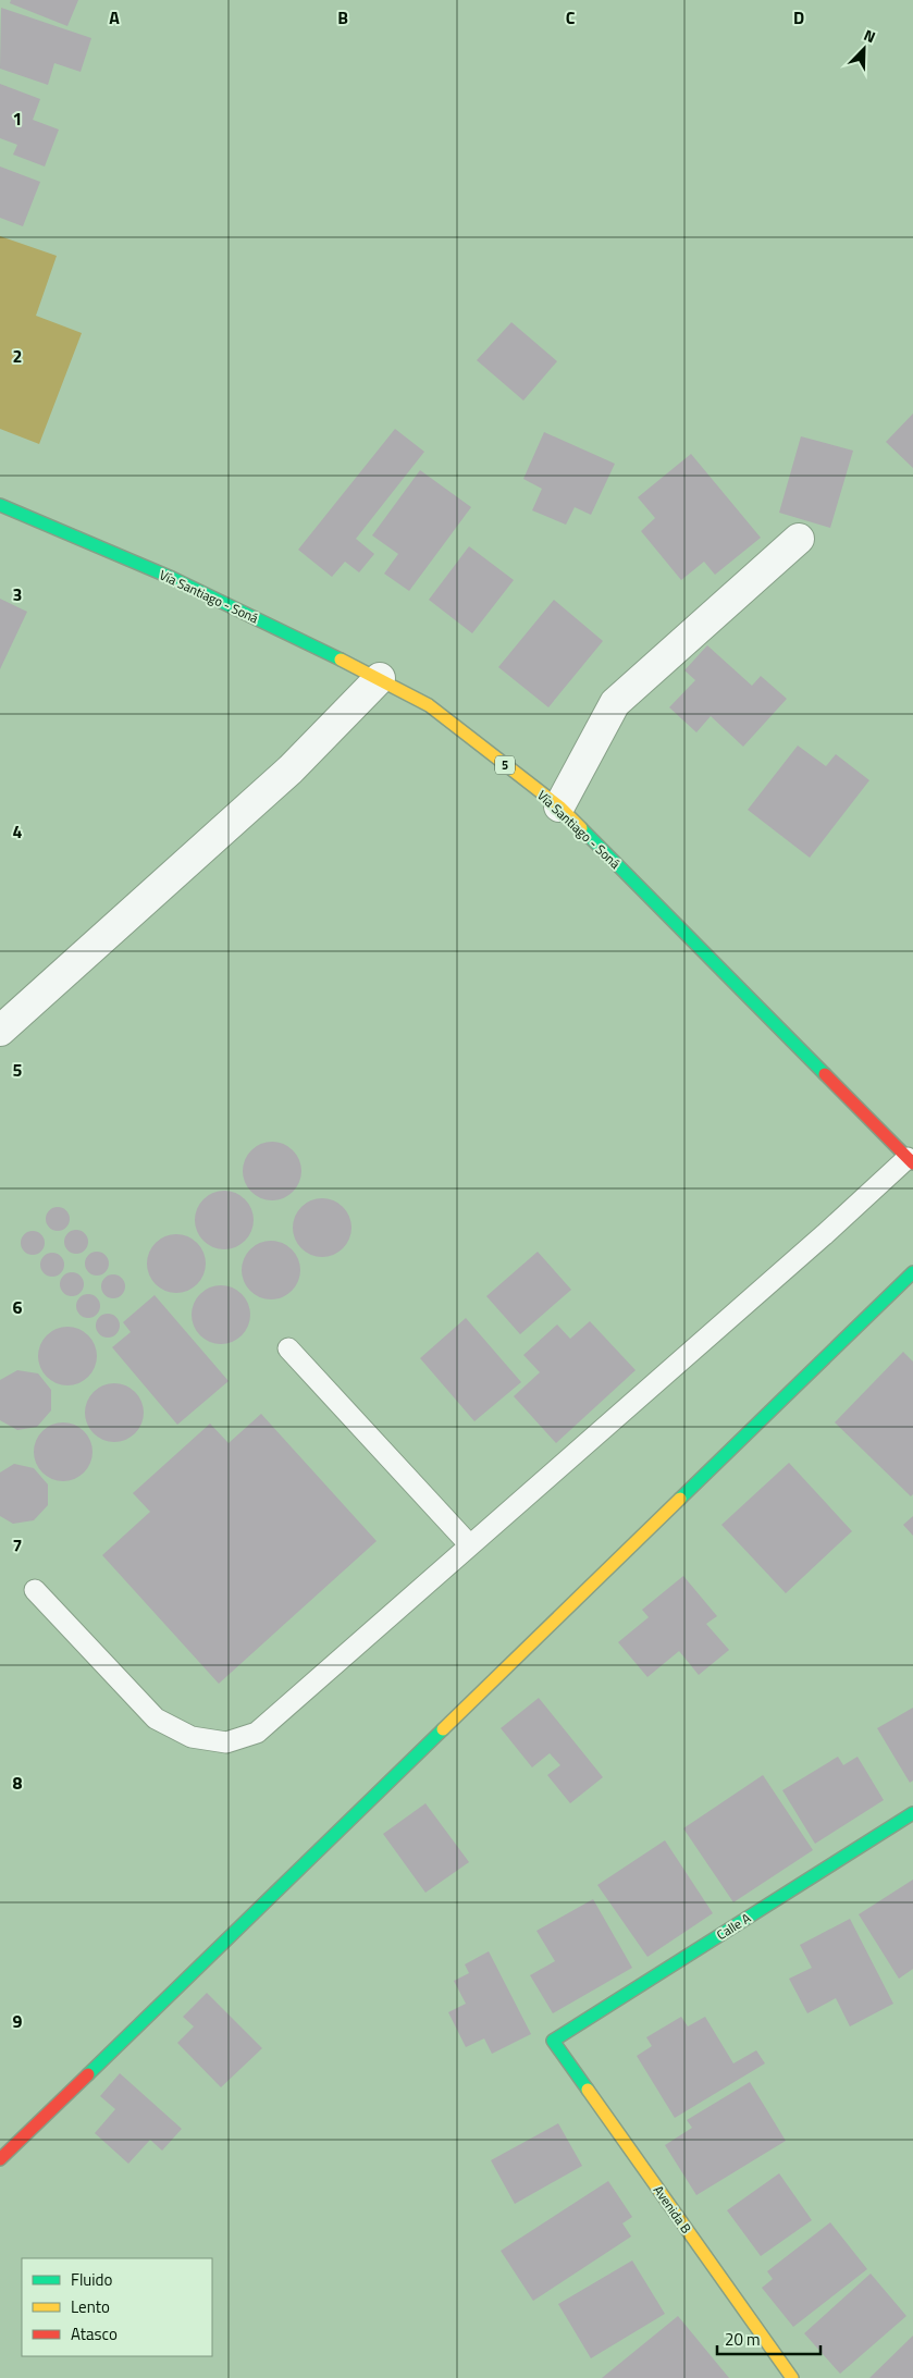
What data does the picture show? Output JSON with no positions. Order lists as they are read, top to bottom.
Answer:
{
  "streets": {
    "street": [
      "Vía Santiago - Soná",
      "5",
      "Calle A",
      "Avenida B"
    ]
  },
  "crossings": [
    ["Calle A", "Avenida B"]
  ],
  "legend": ["Fluido", "Lento", "Atasco"],
  "scale_bar": "20 m",
  "north": "top right",
  "grid": {
    "columns": [
      "A",
      "B",
      "C",
      "D"
    ],
    "rows": [
      "1",
      "2",
      "3",
      "4",
      "5",
      "6",
      "7",
      "8",
      "9"
    ]
  }
}
